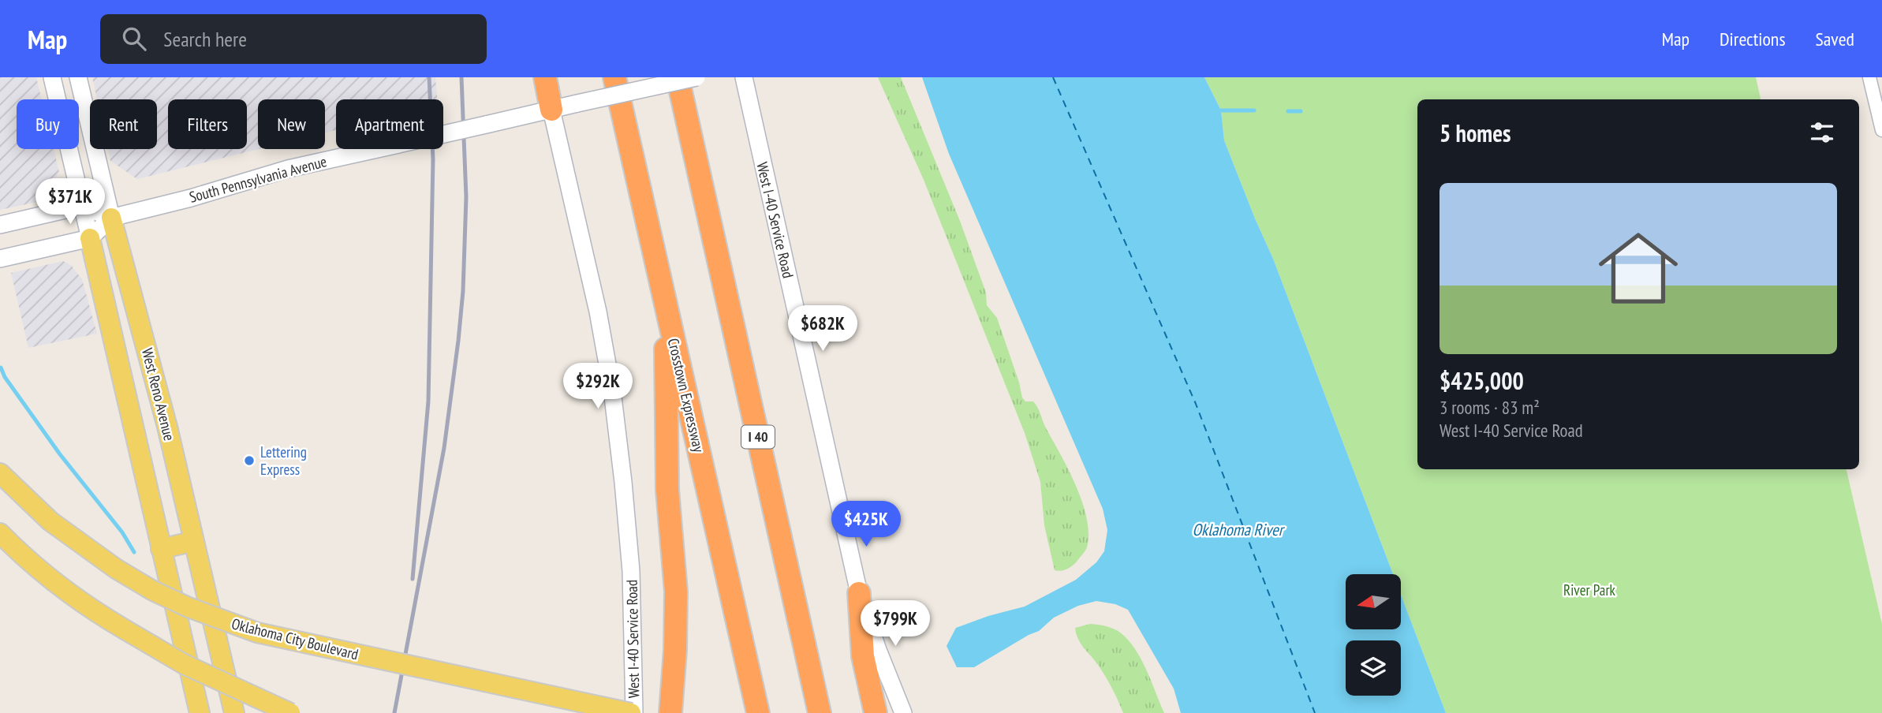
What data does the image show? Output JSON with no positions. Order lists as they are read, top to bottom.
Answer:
{
  "streets": {
    "highway": ["Crosstown Expressway", "I 40"],
    "main road": [
      "South Pennsylvania Avenue",
      "West I-40 Service Road",
      "West Reno Avenue",
      "Oklahoma City Boulevard"
    ]
  },
  "crossings": [
    ["South Pennsylvania Avenue", "West I-40 Service Road"],
    ["South Pennsylvania Avenue", "West Reno Avenue"],
    ["West I-40 Service Road", "Oklahoma City Boulevard"]
  ],
  "water": ["Oklahoma River"],
  "parks": ["River Park"],
  "places": ["Lettering Express"],
  "north": "left",
  "page": {
    "header": "Map",
    "search": "Search here",
    "nav": ["Map", "Directions", "Saved"],
    "chip": [
      "Buy",
      "Rent",
      "Filters",
      "New",
      "Apartment"
    ],
    "heading": "5 homes",
    "list": [
      {
        "name": "$425,000",
        "note": "3 rooms · 83 m² · West I-40 Service Road"
      }
    ],
    "price": [
      "$371K",
      "$682K",
      "$292K",
      "$425K",
      "$799K"
    ]
  }
}
